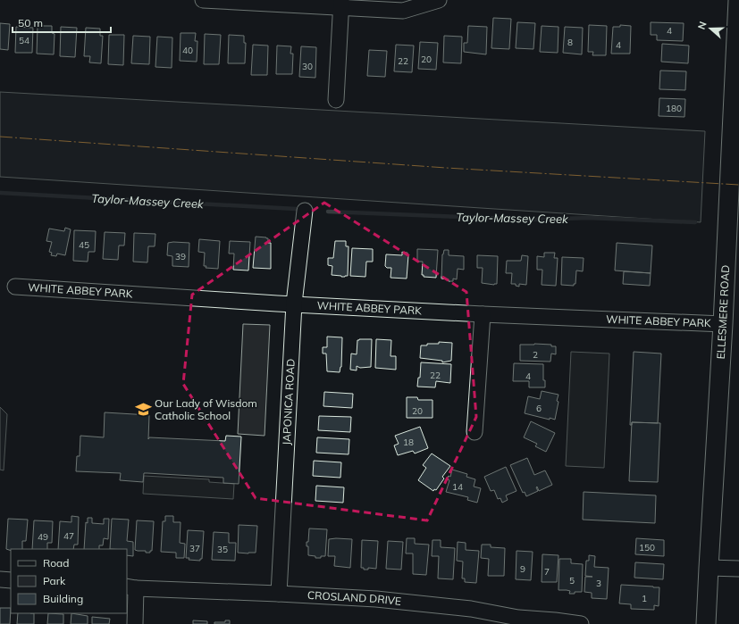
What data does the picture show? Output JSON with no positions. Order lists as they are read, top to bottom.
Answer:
{
  "streets": {
    "main road": ["ELLESMERE ROAD"],
    "street": ["WHITE ABBEY PARK", "JAPONICA ROAD", "CROSLAND DRIVE"]
  },
  "crossings": [
    ["WHITE ABBEY PARK", "ELLESMERE ROAD"],
    ["WHITE ABBEY PARK", "JAPONICA ROAD"],
    ["JAPONICA ROAD", "CROSLAND DRIVE"]
  ],
  "water": ["Taylor-Massey Creek"],
  "places": {
    "school or university": ["Our Lady of Wisdom Catholic School"]
  },
  "house_numbers": [
    "4",
    "54",
    "8",
    "4",
    "40",
    "20",
    "22",
    "30",
    "180",
    "45",
    "39",
    "2",
    "22",
    "4",
    "6",
    "20",
    "18",
    "14",
    "47",
    "49",
    "150",
    "37",
    "35",
    "9",
    "7",
    "5",
    "3",
    "1"
  ],
  "legend": ["Road", "Park", "Building"],
  "scale_bar": "50 m",
  "north": "left"
}
